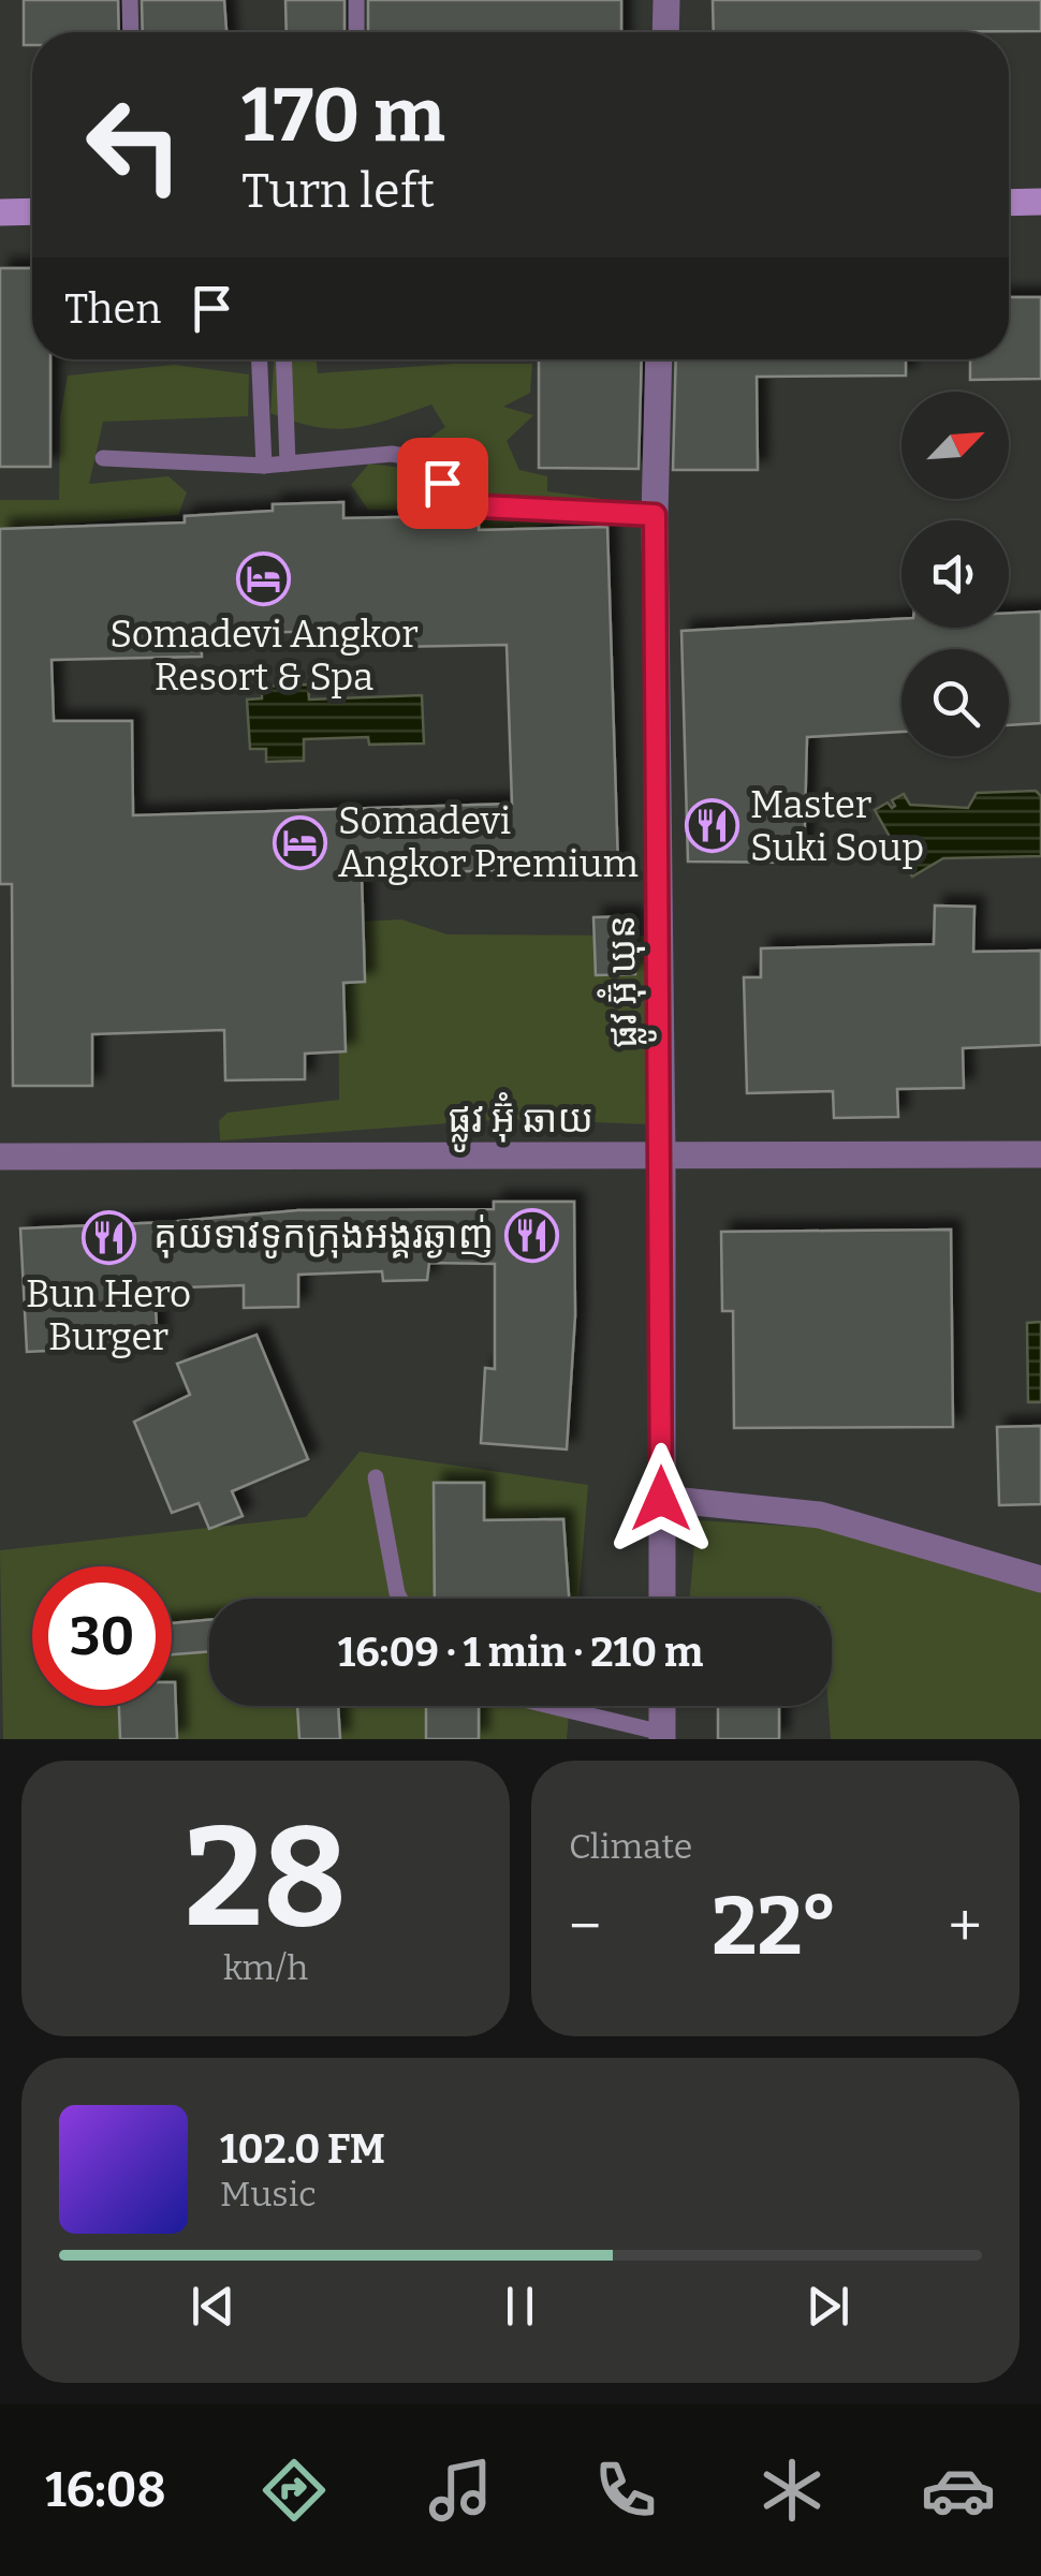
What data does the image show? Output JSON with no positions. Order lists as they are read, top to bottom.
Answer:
{
  "streets": {
    "street": ["ផ្លូវ អ៊ុំ ឃុន", "ផ្លូវ អ៊ុំ ឆាយ"]
  },
  "crossings": [
    ["ផ្លូវ អ៊ុំ ឃុន", "ផ្លូវ អ៊ុំ ឆាយ"]
  ],
  "places": {
    "hotel": ["Somadevi Angkor Resort & Spa", "Somadevi Angkor Premium"],
    "restaurant": ["Master Suki Soup", "គុយទាវទូកក្រុងអង្គរឆ្ងាញ់", "Bun Hero Burger"]
  },
  "north": "top right",
  "page": {
    "turn": ["170 m", "Turn left"],
    "then": "Then",
    "limit": "30",
    "trip": "16:09 · 1 min · 210 m",
    "tile": [
      ["28", "km/h"],
      "Climate"
    ],
    "heat": ["−", "22°", "+"],
    "song": ["102.0 FM", "Music"],
    "tabs": "16:08"
  }
}
